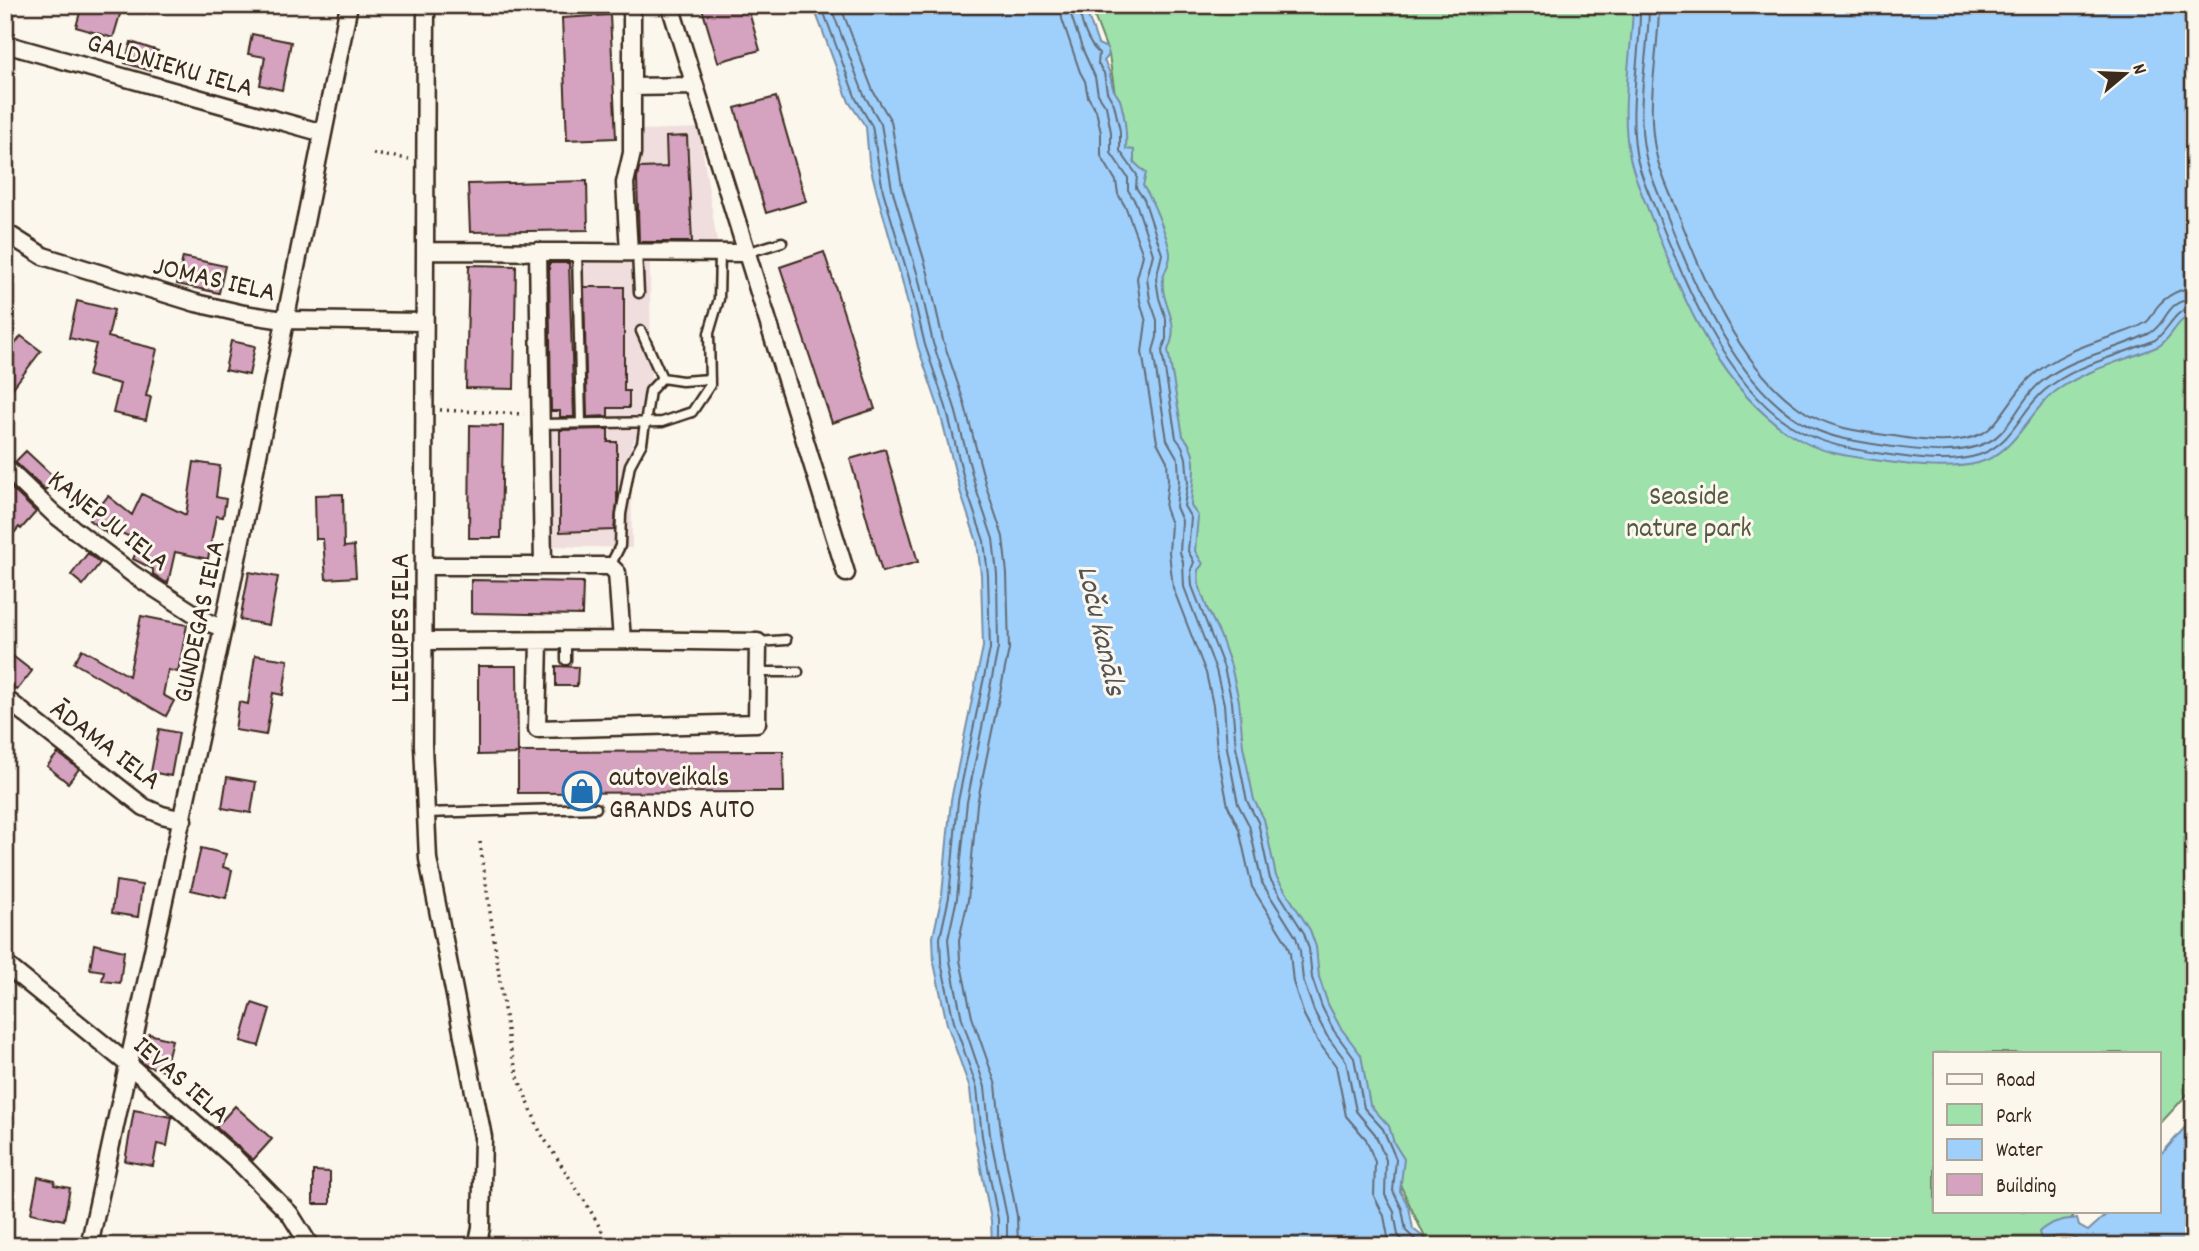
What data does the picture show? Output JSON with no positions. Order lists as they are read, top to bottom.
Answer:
{
  "streets": {
    "street": [
      "GALDNIEKU IELA",
      "JOMAS IELA",
      "KAŅEPJU IELA",
      "GUNDEGAS IELA",
      "LIELUPES IELA",
      "ĀDAMA IELA",
      "IEVAS IELA"
    ]
  },
  "crossings": [
    ["GALDNIEKU IELA", "GUNDEGAS IELA"],
    ["JOMAS IELA", "GUNDEGAS IELA"],
    ["JOMAS IELA", "LIELUPES IELA"],
    ["KAŅEPJU IELA", "GUNDEGAS IELA"],
    ["GUNDEGAS IELA", "ĀDAMA IELA"],
    ["GUNDEGAS IELA", "IEVAS IELA"]
  ],
  "water": ["Loču kanāls"],
  "parks": ["Seaside nature park"],
  "places": {
    "shop": ["autoveikals GRANDS AUTO"]
  },
  "legend": [
    "Road",
    "Park",
    "Water",
    "Building"
  ],
  "north": "right"
}
